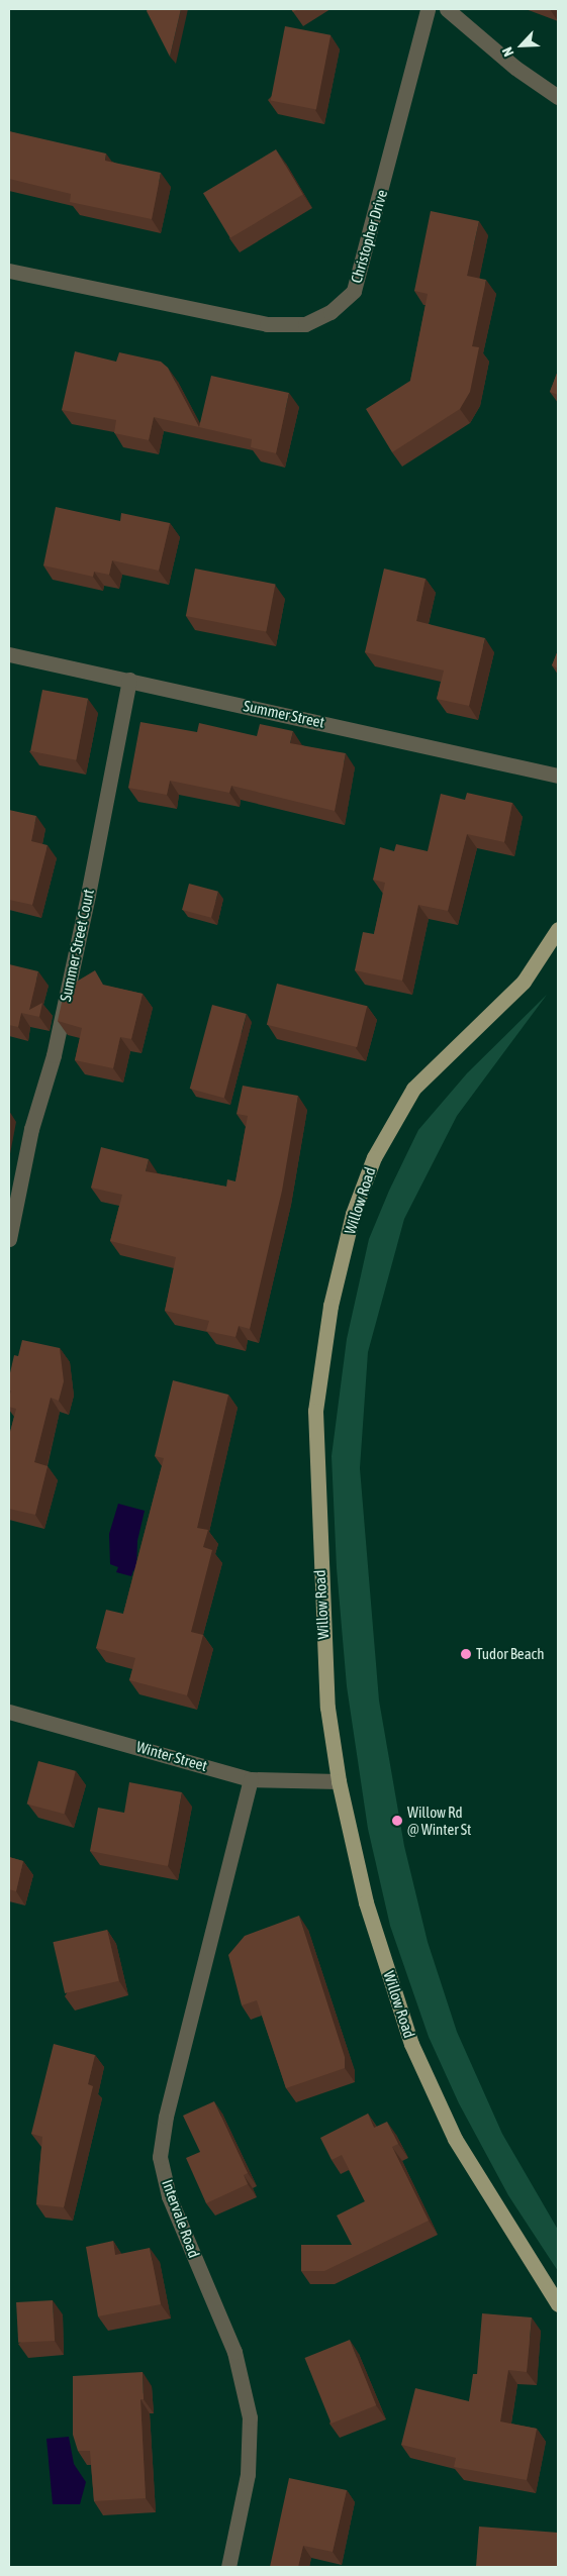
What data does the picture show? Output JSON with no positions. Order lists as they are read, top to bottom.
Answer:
{
  "streets": {
    "main road": ["Willow Road"],
    "street": [
      "Christopher Drive",
      "Summer Street",
      "Summer Street Court",
      "Winter Street",
      "Intervale Road"
    ]
  },
  "crossings": [
    ["Summer Street", "Summer Street Court"],
    ["Willow Road", "Winter Street"],
    ["Winter Street", "Intervale Road"]
  ],
  "places": ["Tudor Beach", "Willow Rd @ Winter St"],
  "north": "bottom left"
}
